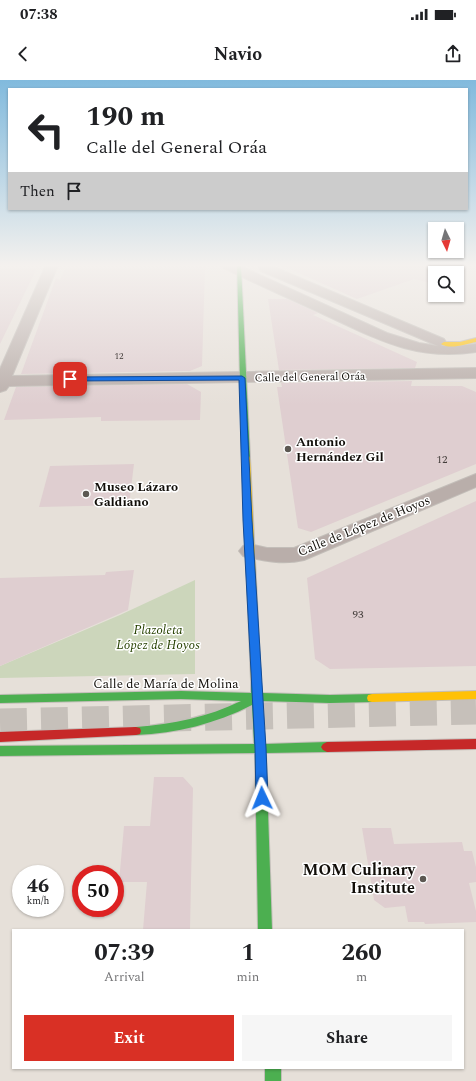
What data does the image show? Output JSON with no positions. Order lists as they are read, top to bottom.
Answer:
{
  "streets": {
    "main road": ["Calle de María de Molina"],
    "street": ["Calle del General Oráa", "Calle de López de Hoyos"]
  },
  "parks": ["Plazoleta López de Hoyos"],
  "places": ["Antonio Hernández Gil", "Museo Lázaro Galdiano", "MOM Culinary Institute"],
  "house_numbers": ["12", "12", "93"],
  "north": "bottom",
  "page": {
    "status": "07:38",
    "header": "Navio",
    "turn": ["190 m", "Calle del General Oráa"],
    "then": "Then",
    "speed": "46 km/h",
    "limit": "50",
    "eta": [
      "07:39",
      "Arrival",
      "1",
      "min",
      "260",
      "m"
    ],
    "buttons": ["Exit", "Share"]
  }
}
